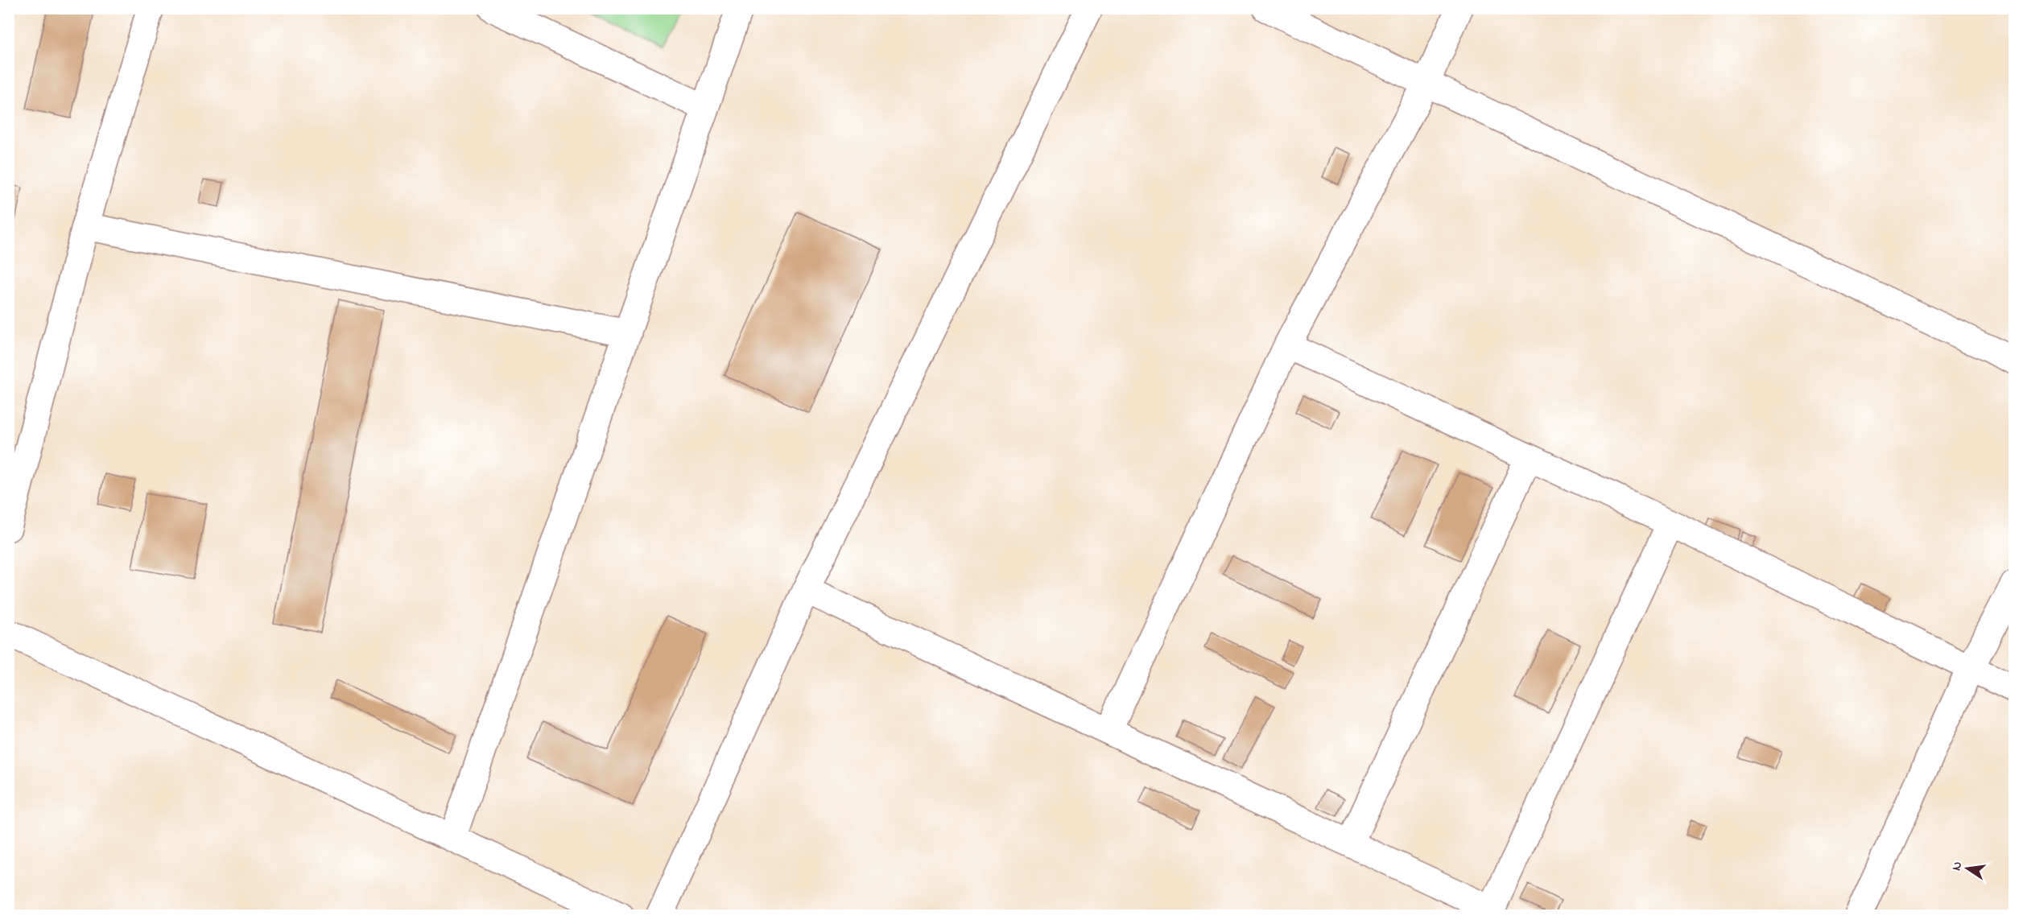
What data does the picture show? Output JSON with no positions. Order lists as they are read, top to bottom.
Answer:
{
  "north": "left"
}
